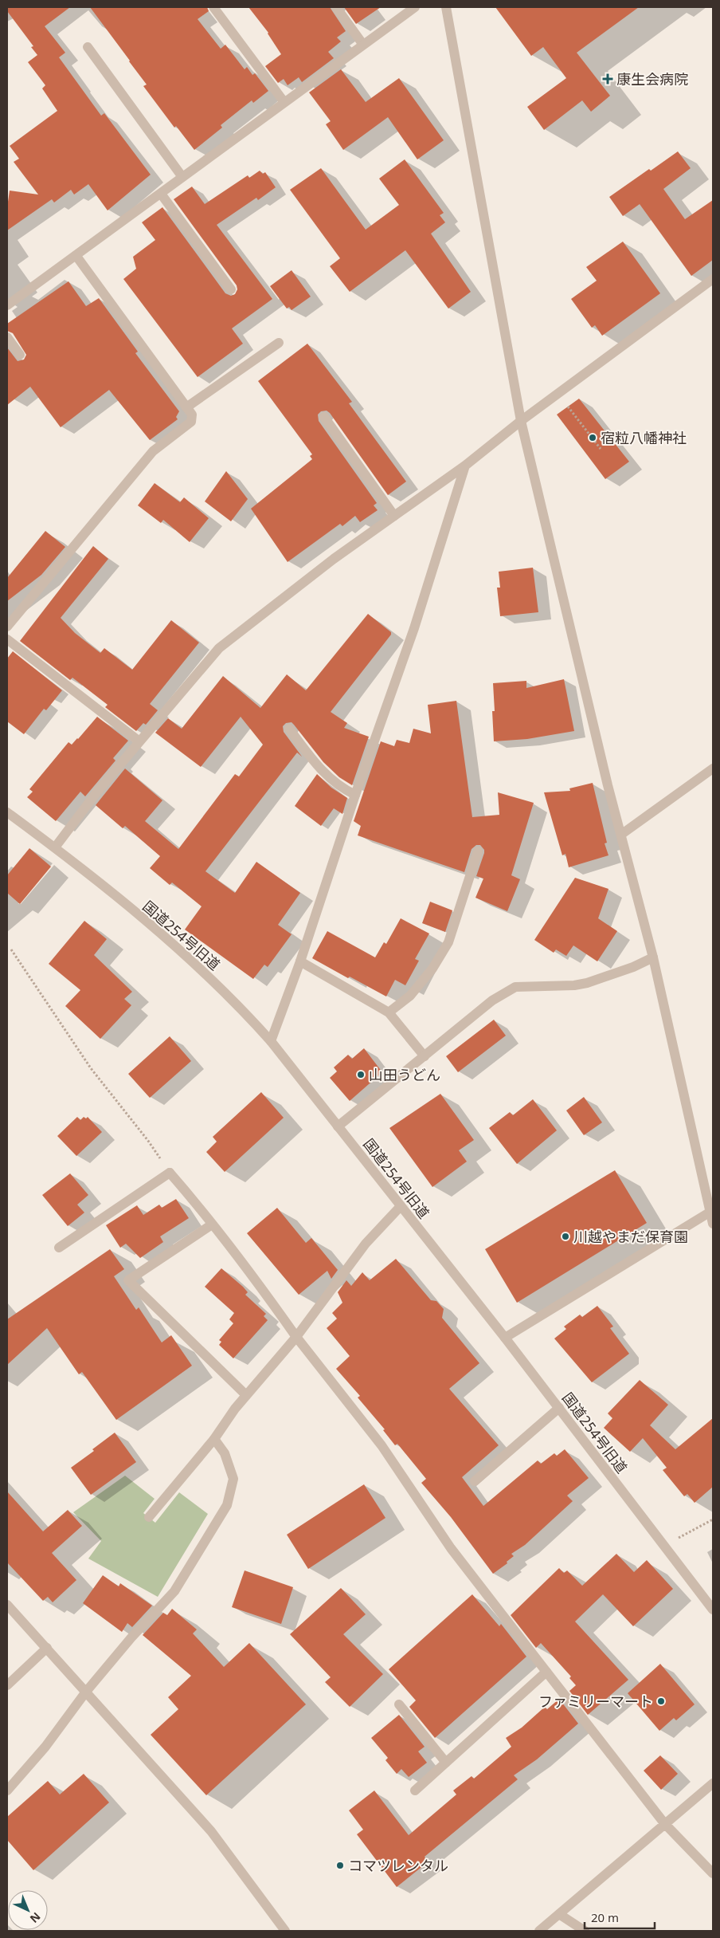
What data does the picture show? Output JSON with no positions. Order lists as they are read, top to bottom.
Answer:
{
  "streets": {
    "street": ["国道254号旧道"]
  },
  "places": {
    "health": ["康生会病院"],
    "other": [
      "宿粒八幡神社",
      "山田うどん",
      "川越やまだ保育園",
      "ファミリーマート",
      "コマツレンタル"
    ]
  },
  "scale_bar": "20 m",
  "north": "bottom right"
}
